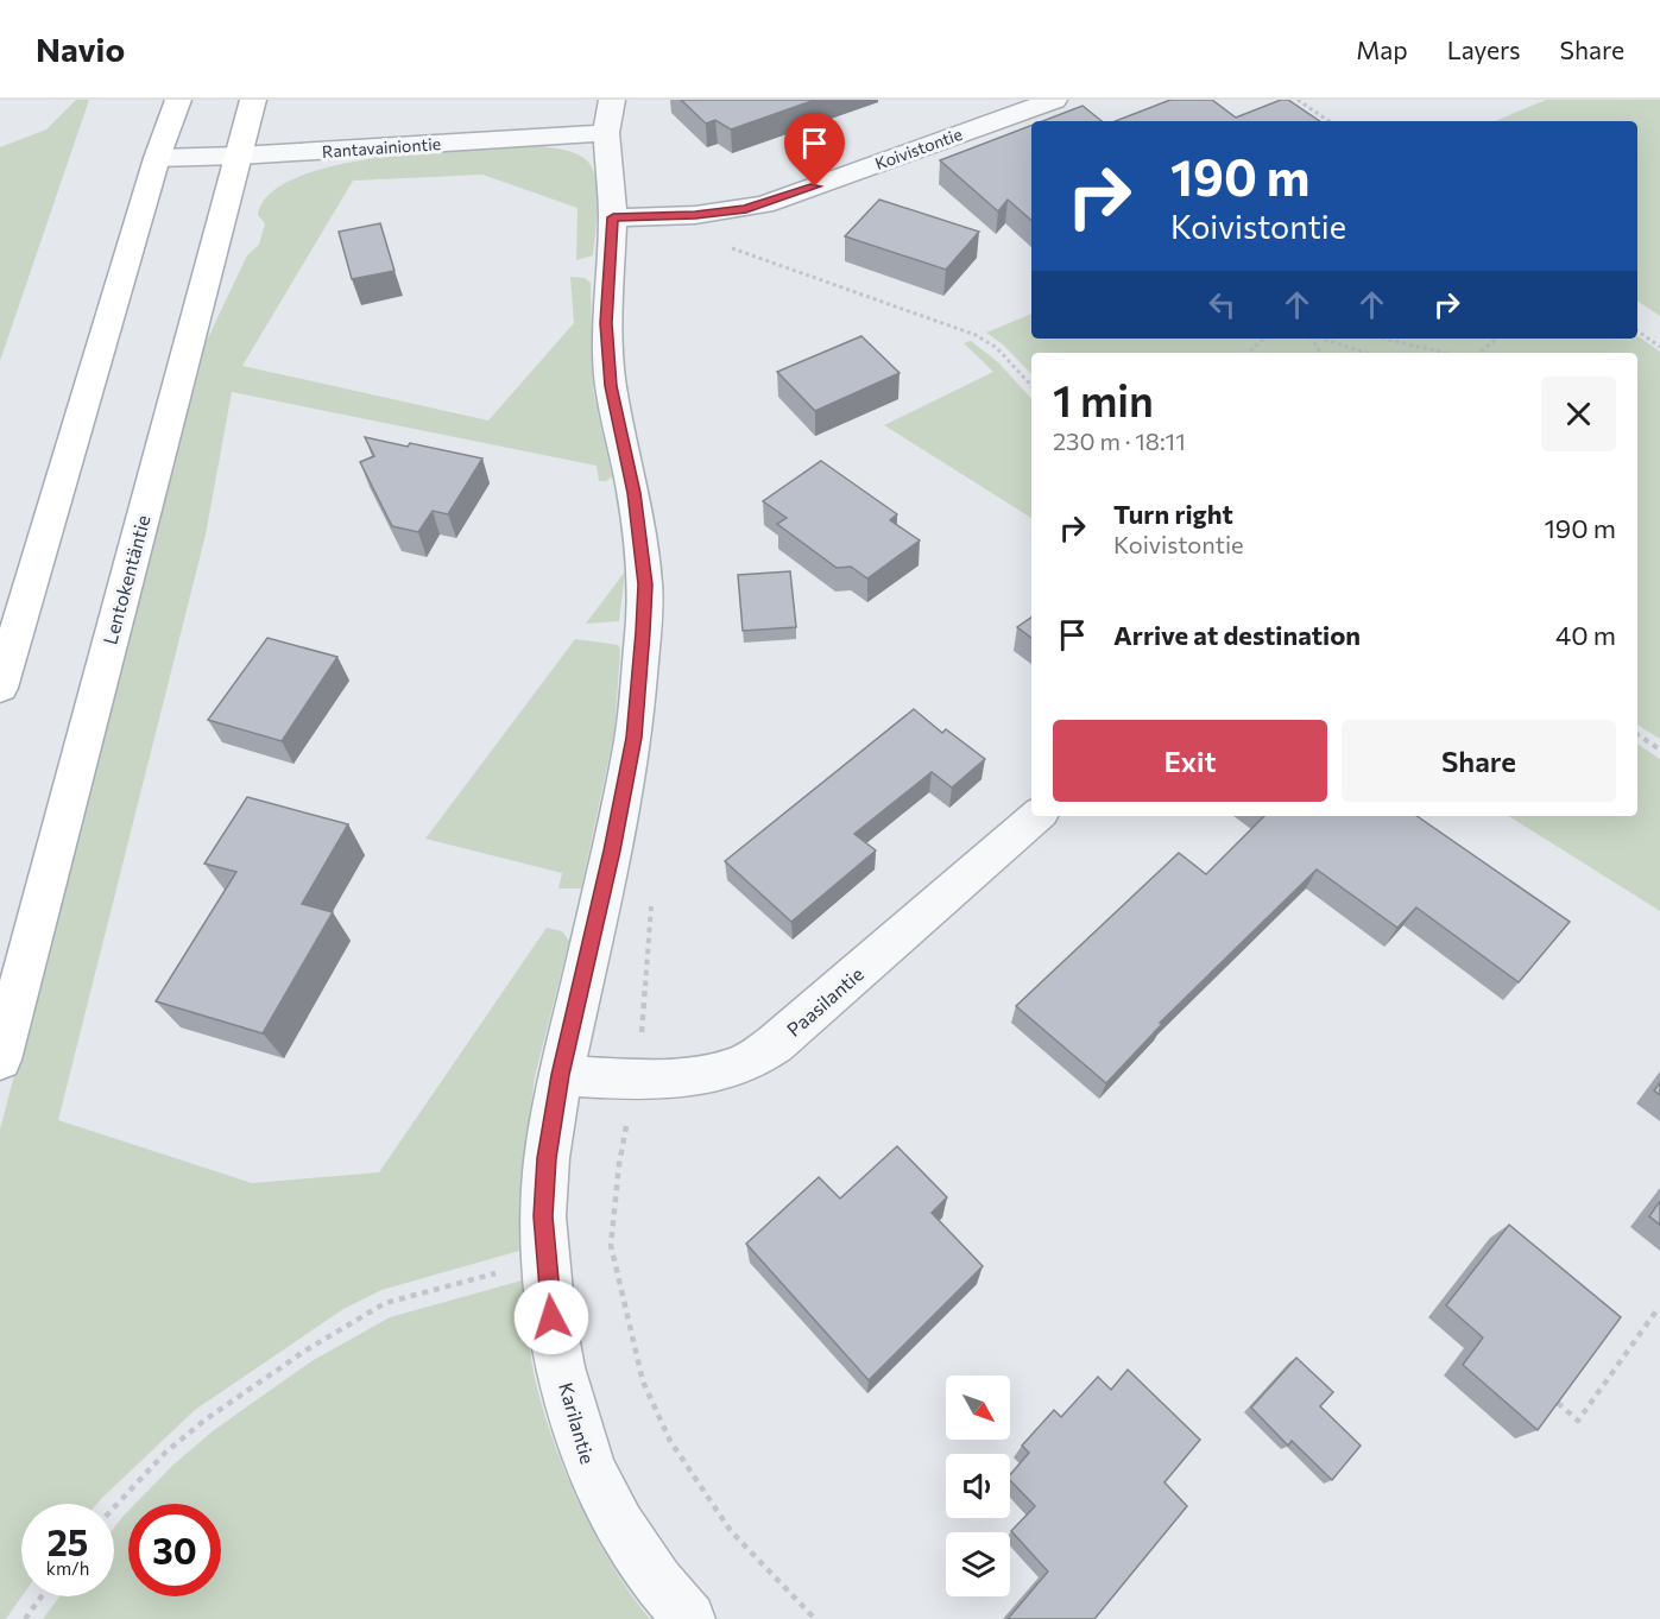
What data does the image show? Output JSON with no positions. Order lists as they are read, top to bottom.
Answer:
{
  "streets": {
    "main road": ["Lentokentäntie"],
    "street": [
      "Rantavainiontie",
      "Koivistontie",
      "Paasilantie",
      "Karilantie"
    ]
  },
  "crossings": [
    ["Rantavainiontie", "Lentokentäntie"],
    ["Rantavainiontie", "Karilantie"],
    ["Koivistontie", "Karilantie"],
    ["Paasilantie", "Karilantie"]
  ],
  "north": "bottom right",
  "page": {
    "header": "Navio",
    "nav": ["Map", "Layers", "Share"],
    "turn": ["190 m", "Koivistontie"],
    "heading": ["1 min", "230 m · 18:11"],
    "list": [
      {
        "name": "Turn right",
        "note": "Koivistontie",
        "value": "190 m"
      },
      {
        "name": "Arrive at destination",
        "value": "40 m"
      }
    ],
    "buttons": ["Exit", "Share"],
    "speed": "25 km/h",
    "limit": "30"
  }
}
